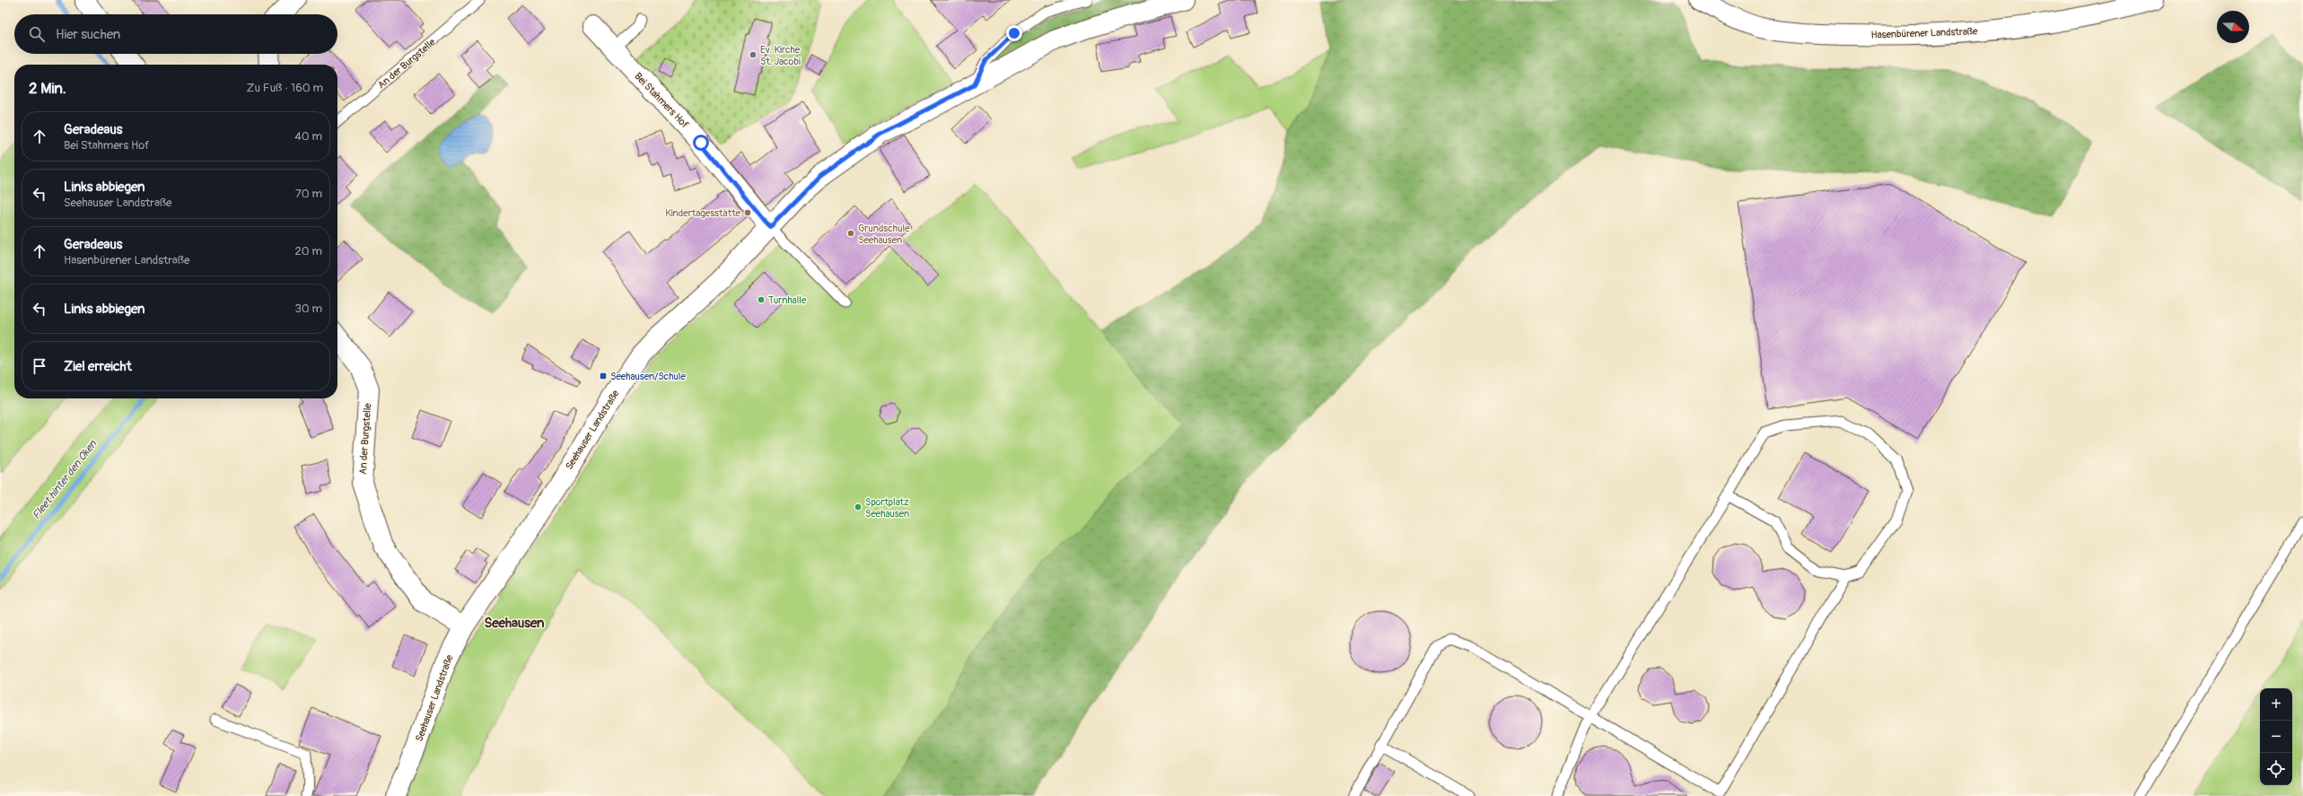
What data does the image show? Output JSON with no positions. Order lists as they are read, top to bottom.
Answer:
{
  "streets": {
    "street": [
      "Hasenbürener Landstraße",
      "An der Burgstelle",
      "Bei Stahmers Hof",
      "Seehauser Landstraße"
    ]
  },
  "crossings": [
    ["An der Burgstelle", "Seehauser Landstraße"],
    ["Bei Stahmers Hof", "Seehauser Landstraße"]
  ],
  "districts": ["Seehausen"],
  "water": ["Fleet hinter den Oken"],
  "places": {
    "other": [
      "Ev. Kirche St. Jacobi",
      "Kindertagesstätte",
      "Grundschule Seehausen",
      "Turnhalle",
      "Sportplatz Seehausen"
    ],
    "transit": ["Seehausen/Schule"]
  },
  "north": "right",
  "page": {
    "search": "Hier suchen",
    "heading": ["2 Min.", "Zu Fuß · 160 m"],
    "list": [
      ["Geradeaus", "Bei Stahmers Hof", "40 m"],
      ["Links abbiegen", "Seehauser Landstraße", "70 m"],
      ["Geradeaus", "Hasenbürener Landstraße", "20 m"],
      ["Links abbiegen", "30 m"],
      "Ziel erreicht"
    ],
    "map_buttons": ["+", "−"]
  }
}
